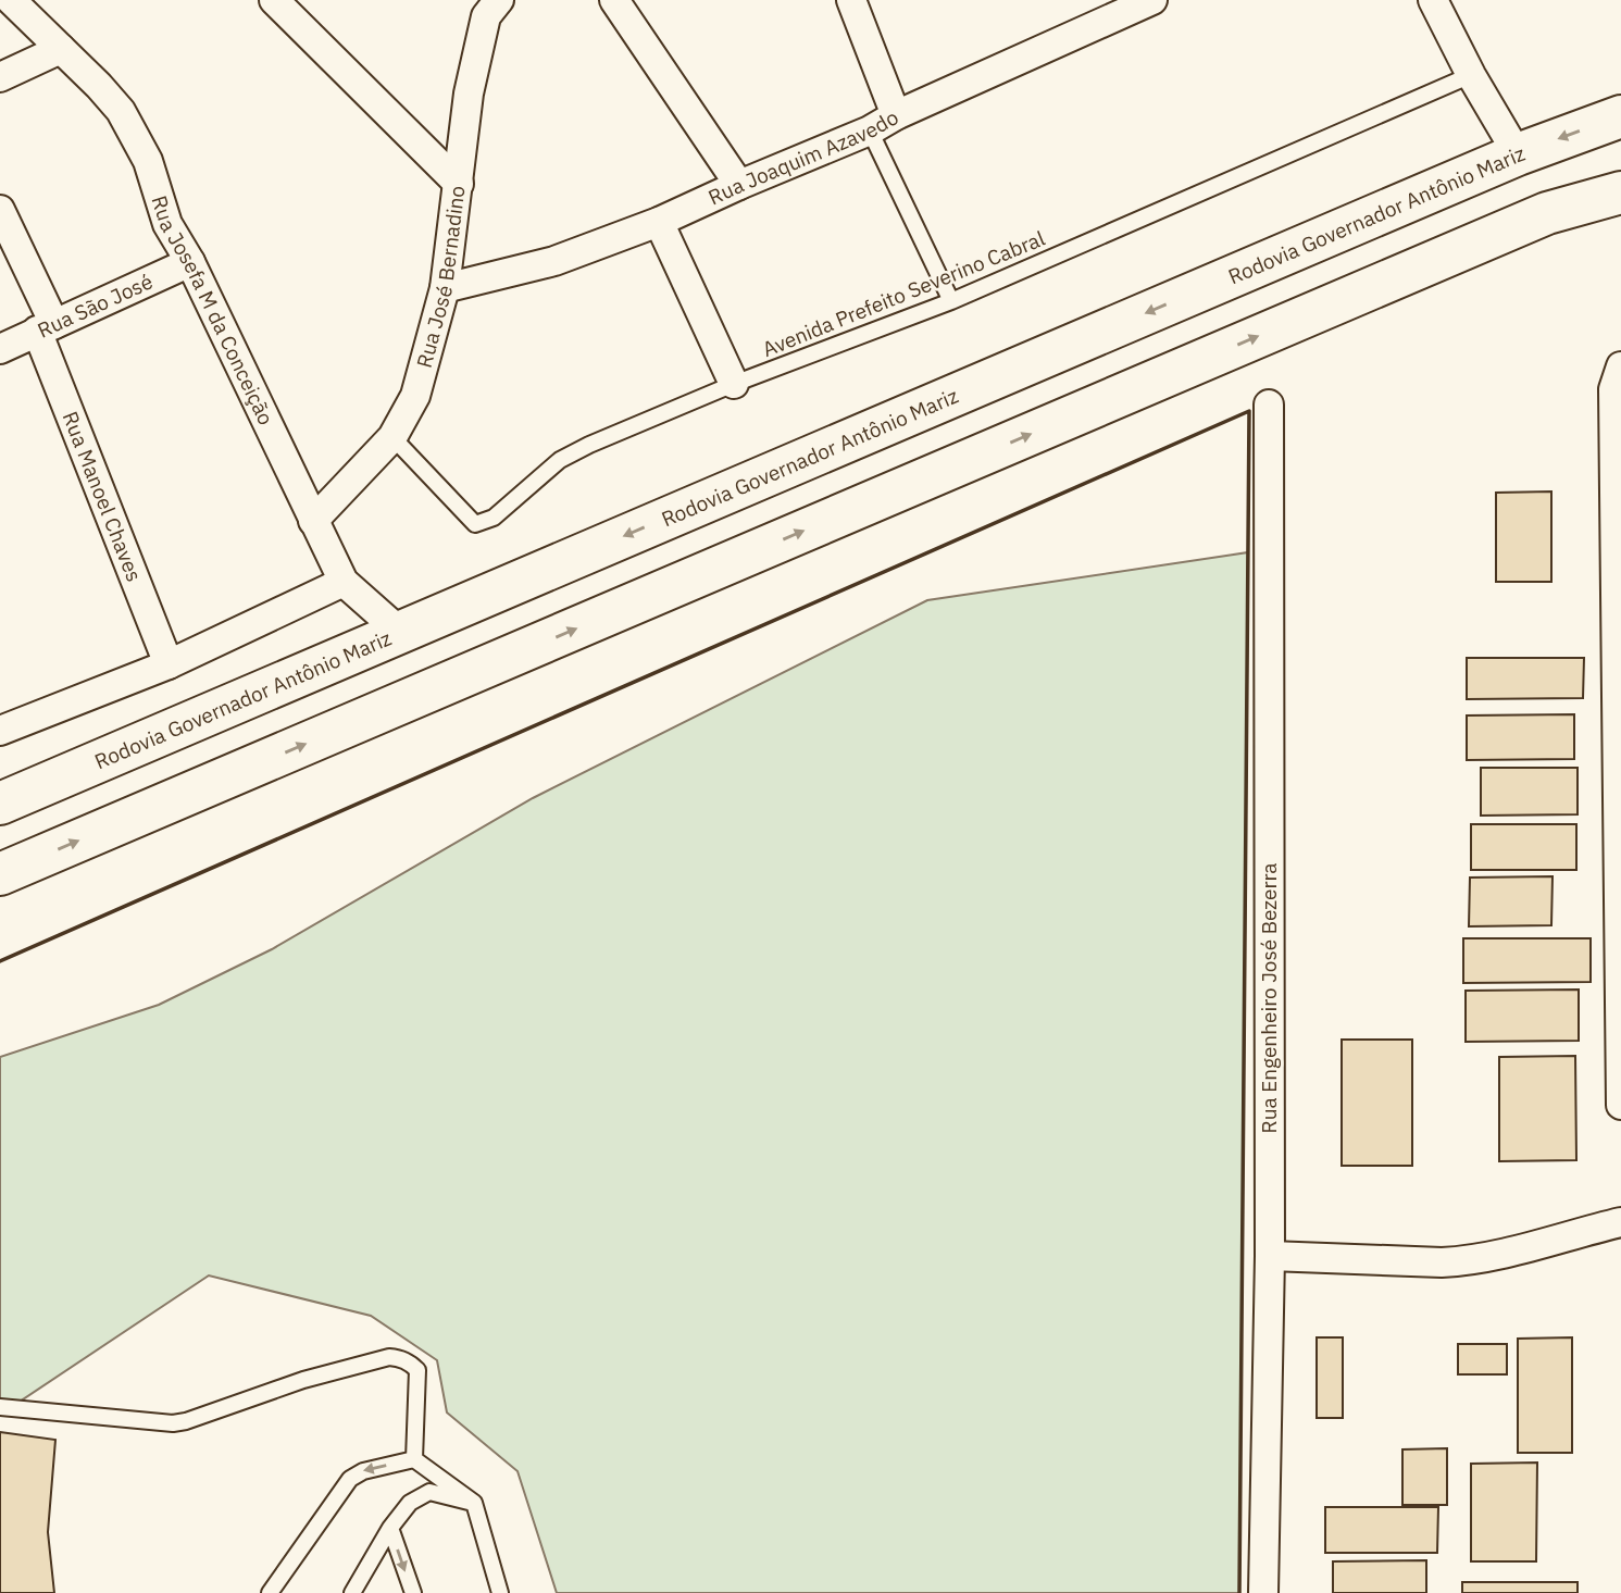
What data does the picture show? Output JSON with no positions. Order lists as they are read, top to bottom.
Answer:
{
  "streets": {
    "highway": ["Rodovia Governador Antônio Mariz"],
    "street": [
      "Rua Joaquim Azavedo",
      "Rua José Bernadino",
      "Rua São José",
      "Rua Josefa M da Conceição",
      "Rua Manoel Chaves",
      "Rua Engenheiro José Bezerra"
    ],
    "lane": ["Avenida Prefeito Severino Cabral"]
  },
  "crossings": [
    ["Rua Joaquim Azavedo", "Rua José Bernadino"],
    ["Rodovia Governador Antônio Mariz", "Rua Josefa M da Conceição"],
    ["Rua José Bernadino", "Avenida Prefeito Severino Cabral"],
    ["Rua José Bernadino", "Rua Josefa M da Conceição"],
    ["Rua São José", "Rua Josefa M da Conceição"],
    ["Rua São José", "Rua Manoel Chaves"]
  ]
}
